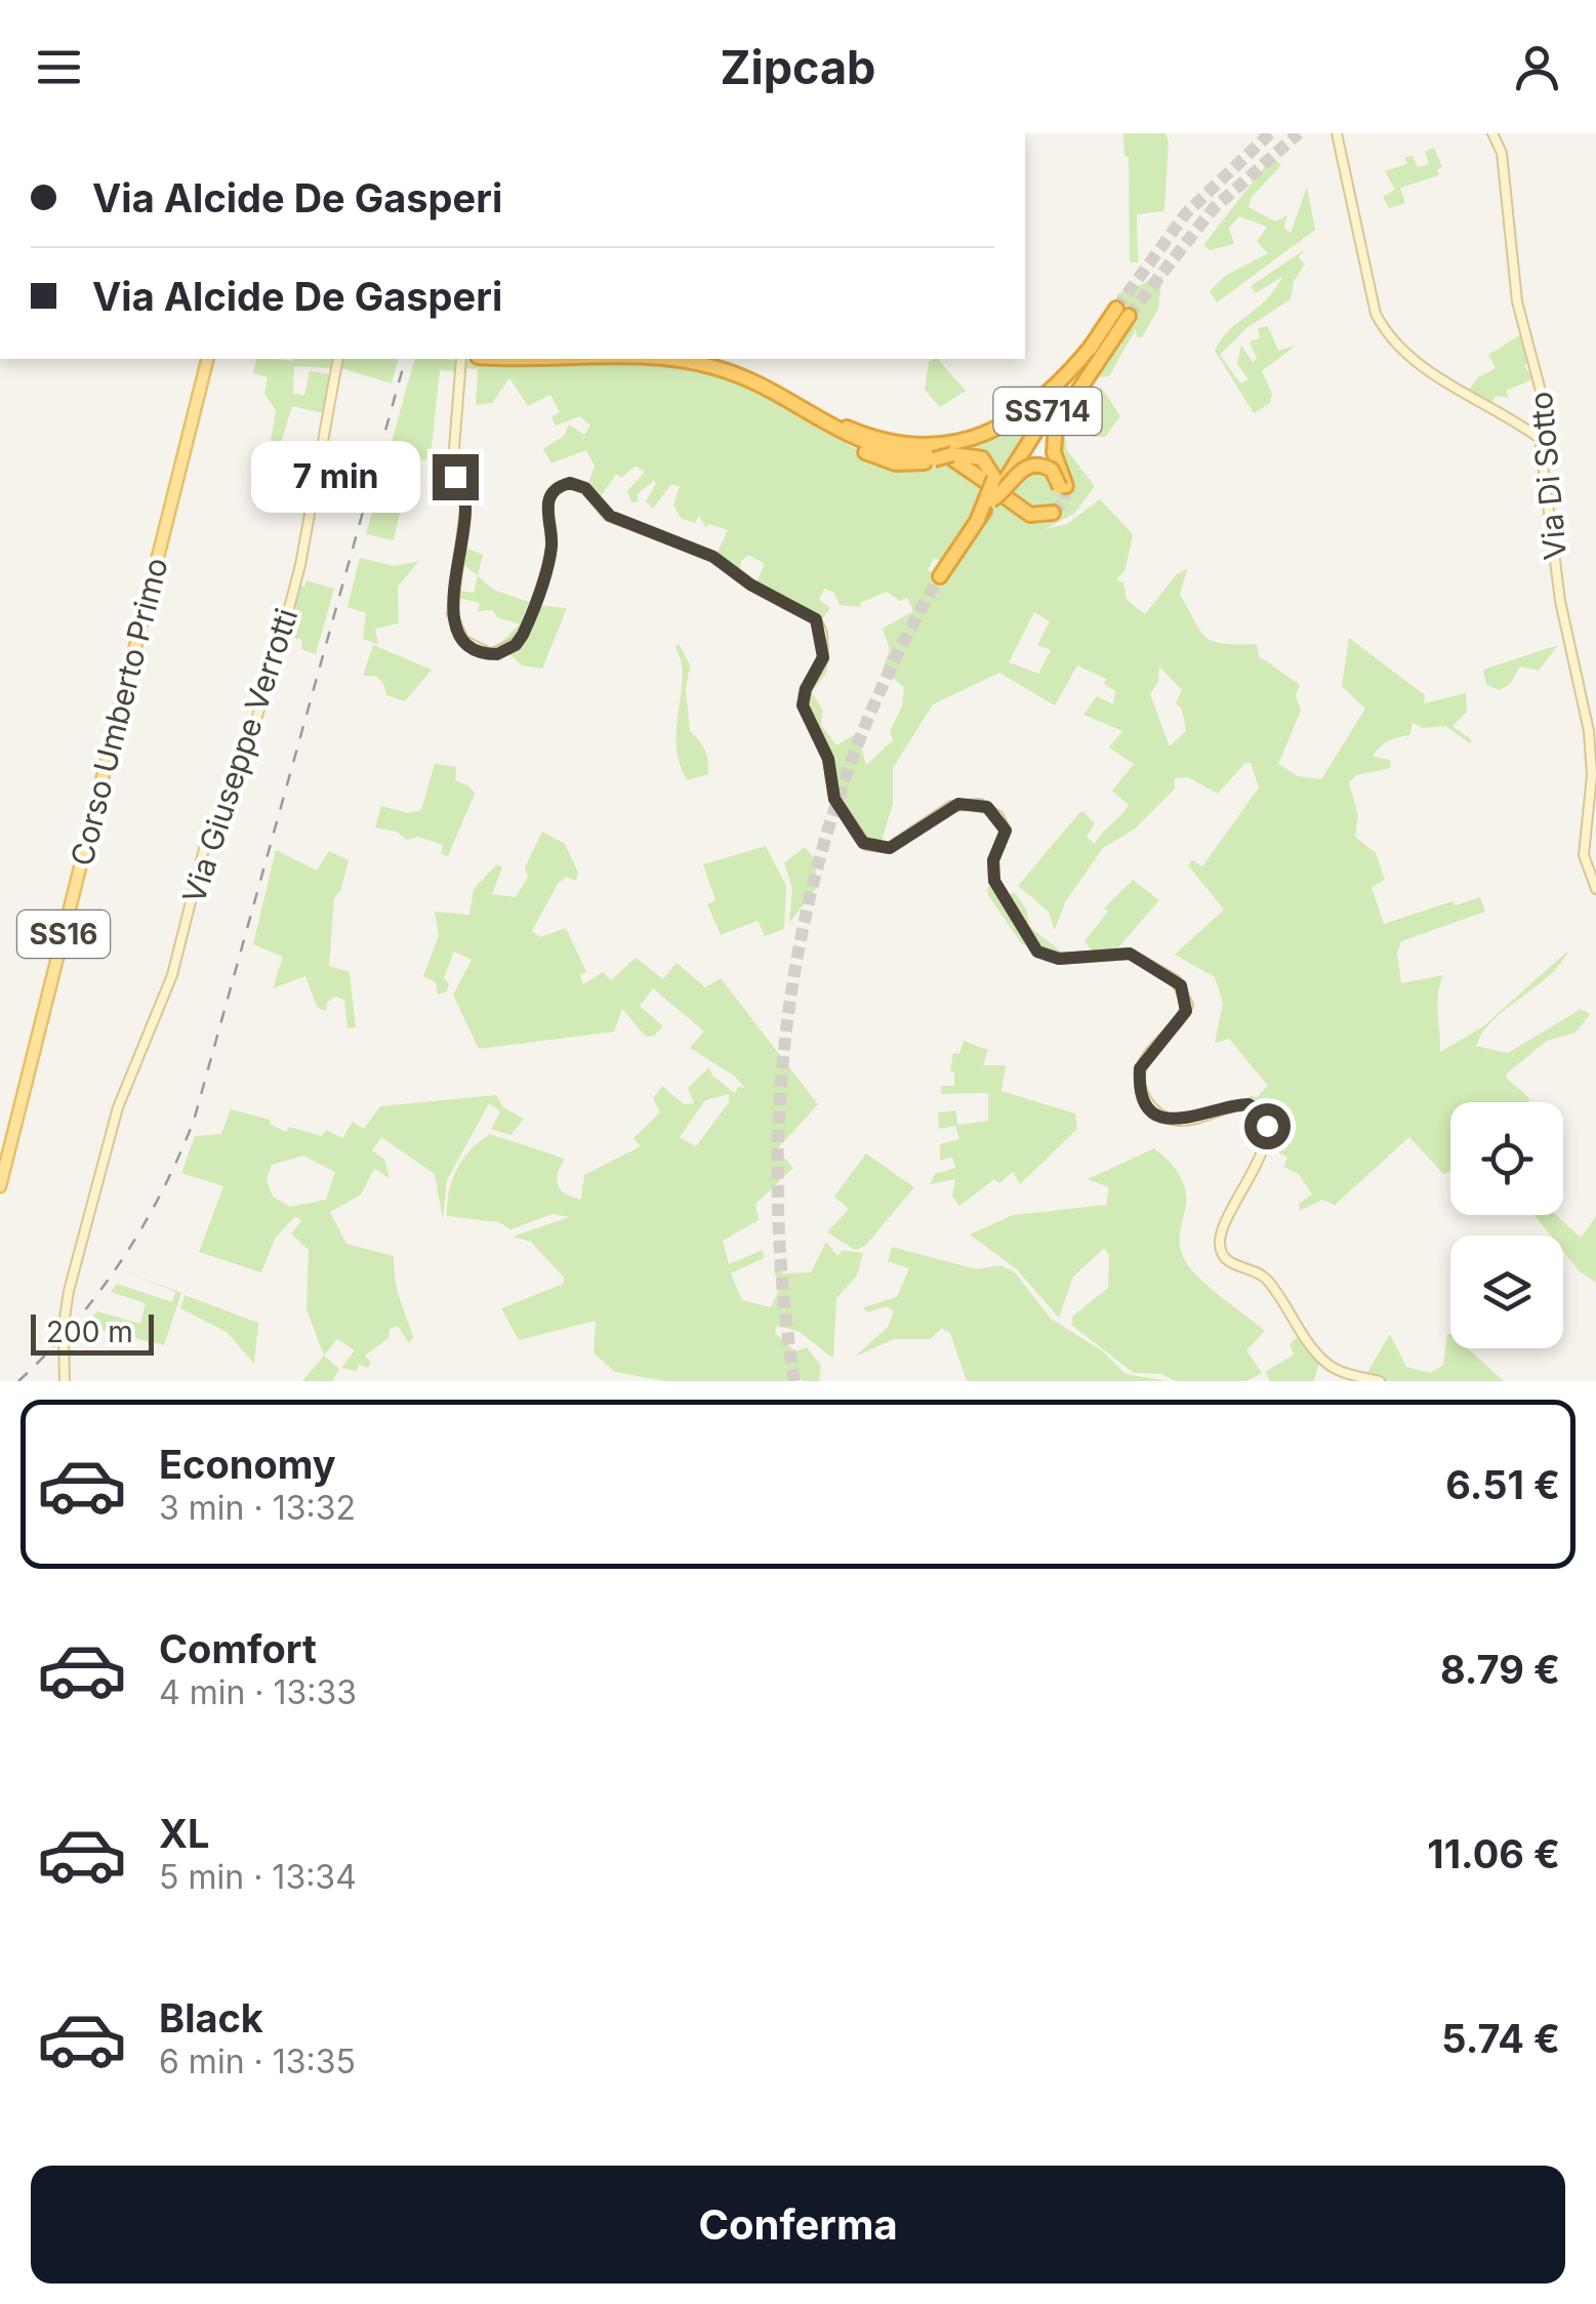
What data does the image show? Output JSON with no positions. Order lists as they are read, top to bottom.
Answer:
{
  "streets": {
    "highway": ["SS714"],
    "main road": ["Corso Umberto Primo", "SS16"],
    "street": ["Via Di Sotto", "Via Giuseppe Verrotti"]
  },
  "scale_bar": "200 m",
  "page": {
    "header": "Zipcab",
    "banner": ["Via Alcide De Gasperi", "Via Alcide De Gasperi"],
    "bubble": "7 min",
    "scale": "200 m",
    "list": [
      {
        "name": "Economy",
        "note": "3 min · 13:32",
        "value": "6.51 €"
      },
      {
        "name": "Comfort",
        "note": "4 min · 13:33",
        "value": "8.79 €"
      },
      {
        "name": "XL",
        "note": "5 min · 13:34",
        "value": "11.06 €"
      },
      {
        "name": "Black",
        "note": "6 min · 13:35",
        "value": "5.74 €"
      }
    ],
    "buttons": "Conferma"
  }
}
